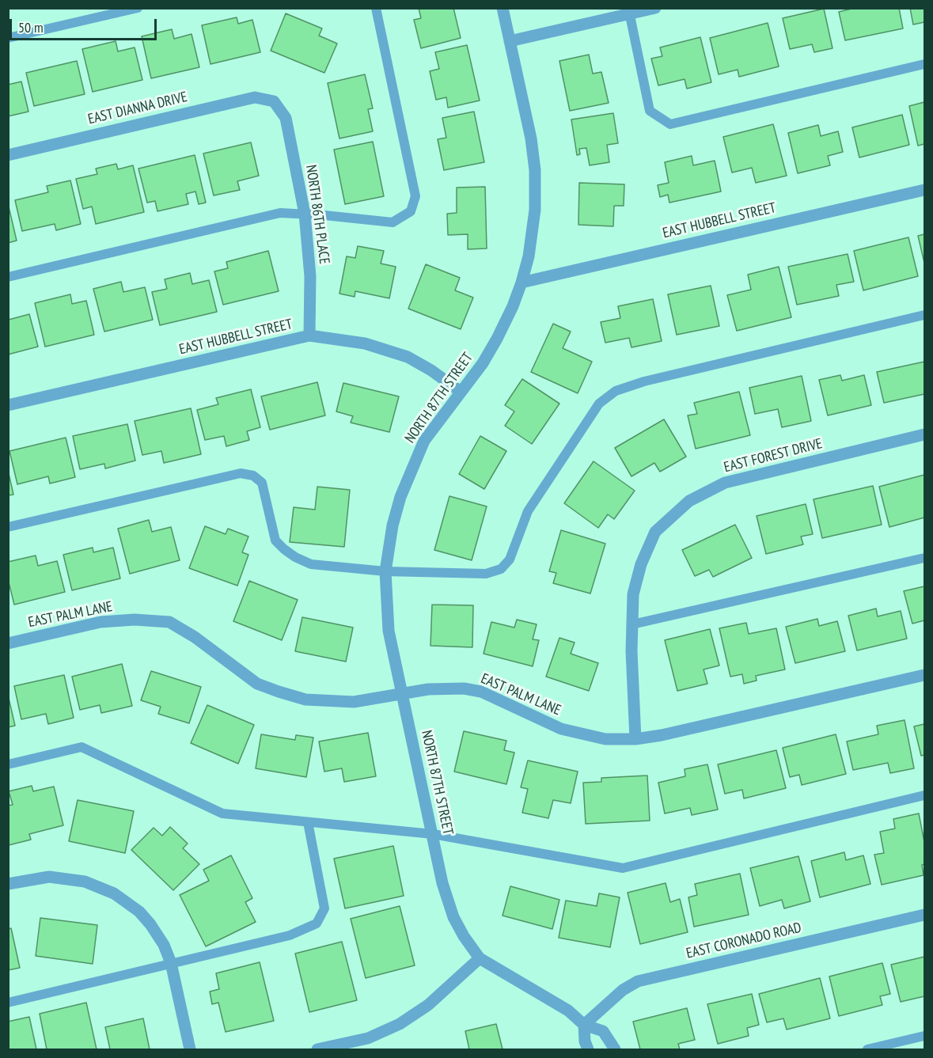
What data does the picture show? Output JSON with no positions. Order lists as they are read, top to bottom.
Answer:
{
  "streets": {
    "street": [
      "EAST DIANNA DRIVE",
      "NORTH 86TH PLACE",
      "EAST HUBBELL STREET",
      "NORTH 87TH STREET",
      "EAST FOREST DRIVE",
      "EAST PALM LANE",
      "EAST CORONADO ROAD"
    ]
  },
  "crossings": [
    ["EAST DIANNA DRIVE", "NORTH 86TH PLACE"],
    ["NORTH 86TH PLACE", "EAST HUBBELL STREET"],
    ["EAST HUBBELL STREET", "NORTH 87TH STREET"],
    ["NORTH 87TH STREET", "EAST PALM LANE"],
    ["NORTH 87TH STREET", "EAST CORONADO ROAD"],
    ["EAST FOREST DRIVE", "EAST PALM LANE"]
  ],
  "scale_bar": "50 m"
}
